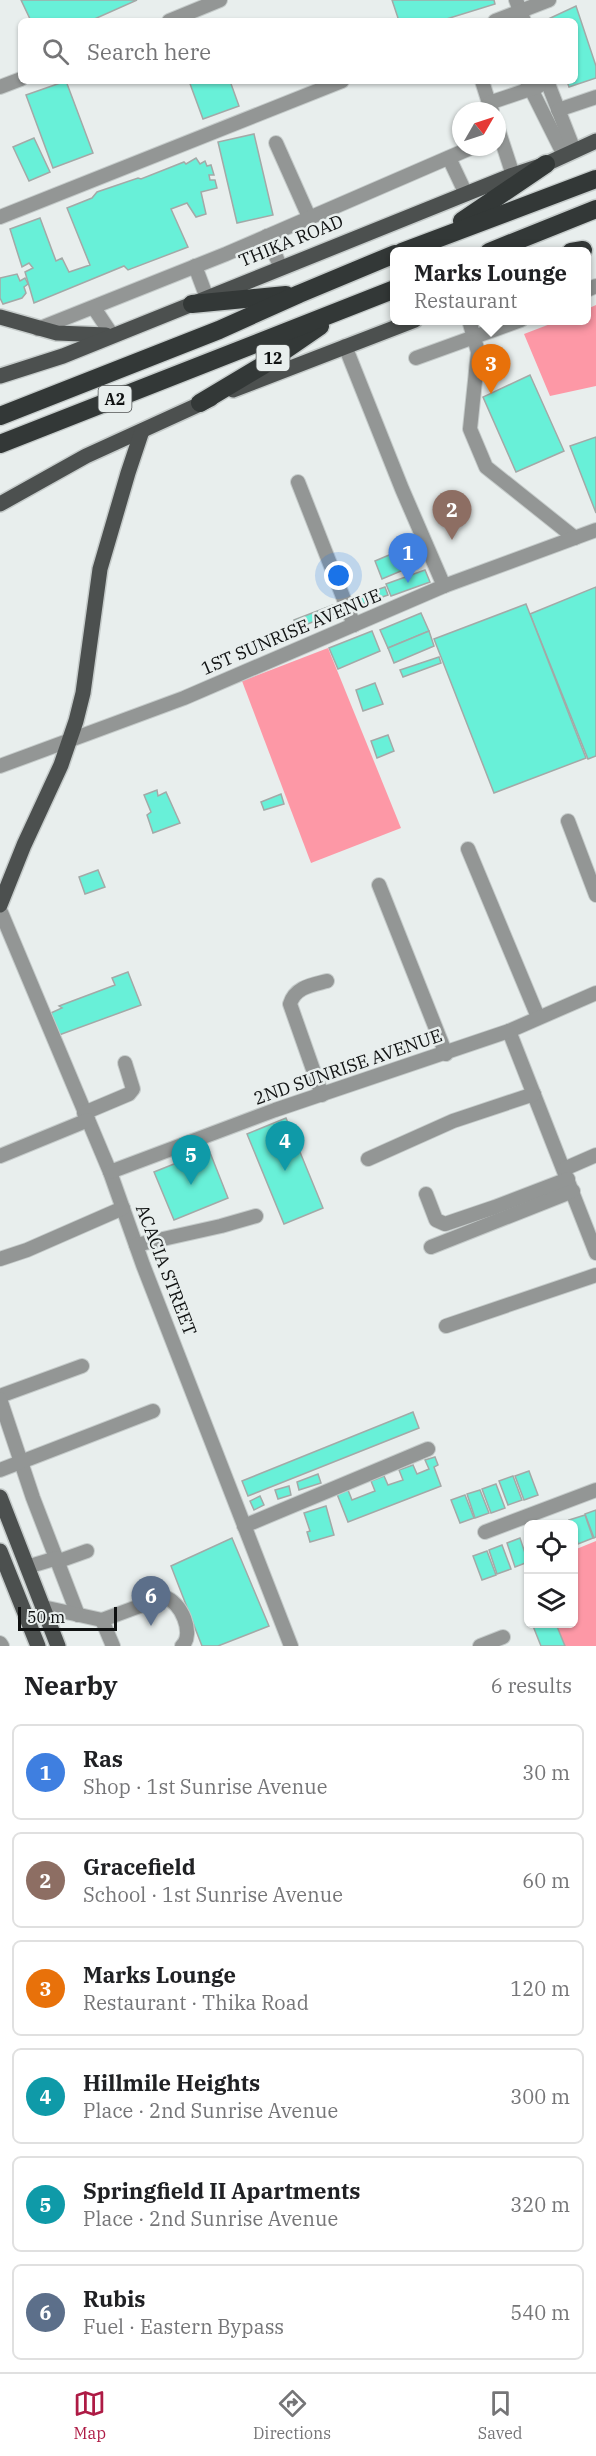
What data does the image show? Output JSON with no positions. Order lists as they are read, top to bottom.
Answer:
{
  "streets": {
    "highway": ["12", "A2"],
    "main road": ["THIKA ROAD"],
    "street": ["1ST SUNRISE AVENUE", "2ND SUNRISE AVENUE", "ACACIA STREET"]
  },
  "crossings": [
    ["12", "A2"],
    ["2ND SUNRISE AVENUE", "ACACIA STREET"]
  ],
  "scale_bar": "50 m",
  "north": "top right",
  "page": {
    "search": "Search here",
    "popup": ["Marks Lounge", "Restaurant"],
    "pins": [
      "3",
      "2",
      "1",
      "4",
      "5",
      "6"
    ],
    "scale": "50 m",
    "heading": ["Nearby", "6 results"],
    "list": [
      {
        "mark": "1",
        "name": "Ras",
        "note": "Shop · 1st Sunrise Avenue",
        "value": "30 m"
      },
      {
        "mark": "2",
        "name": "Gracefield",
        "note": "School · 1st Sunrise Avenue",
        "value": "60 m"
      },
      {
        "mark": "3",
        "name": "Marks Lounge",
        "note": "Restaurant · Thika Road",
        "value": "120 m"
      },
      {
        "mark": "4",
        "name": "Hillmile Heights",
        "note": "Place · 2nd Sunrise Avenue",
        "value": "300 m"
      },
      {
        "mark": "5",
        "name": "Springfield II Apartments",
        "note": "Place · 2nd Sunrise Avenue",
        "value": "320 m"
      },
      {
        "mark": "6",
        "name": "Rubis",
        "note": "Fuel · Eastern Bypass",
        "value": "540 m"
      }
    ],
    "nav": ["Map", "Directions", "Saved"]
  }
}
